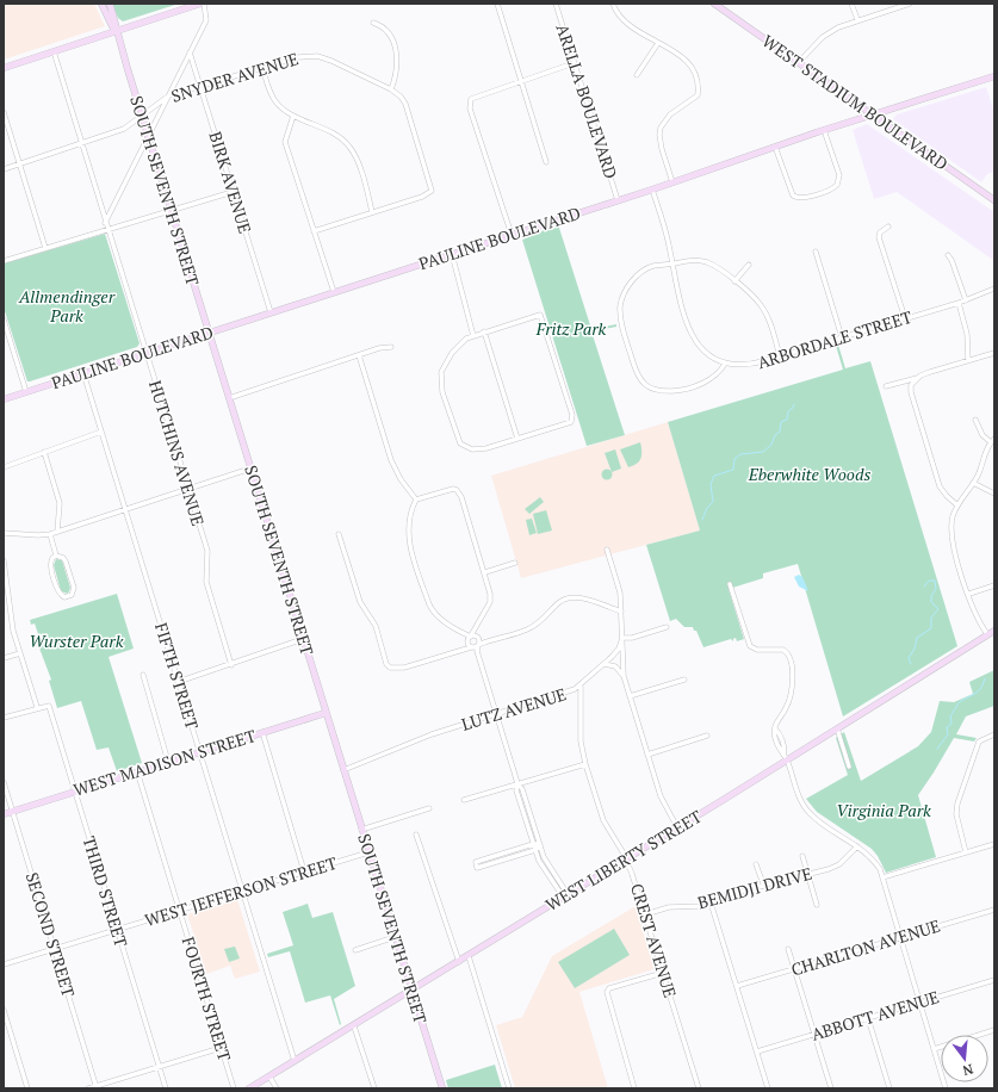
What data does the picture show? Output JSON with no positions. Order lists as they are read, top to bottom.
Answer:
{
  "streets": {
    "street": [
      "SNYDER AVENUE",
      "ARELLA BOULEVARD",
      "WEST STADIUM BOULEVARD",
      "BIRK AVENUE",
      "SOUTH SEVENTH STREET",
      "PAULINE BOULEVARD",
      "ARBORDALE STREET",
      "HUTCHINS AVENUE",
      "FIFTH STREET",
      "LUTZ AVENUE",
      "WEST MADISON STREET",
      "WEST LIBERTY STREET",
      "BEMIDJI DRIVE",
      "THIRD STREET",
      "WEST JEFFERSON STREET",
      "SECOND STREET",
      "CREST AVENUE",
      "CHARLTON AVENUE",
      "FOURTH STREET",
      "ABBOTT AVENUE"
    ]
  },
  "crossings": [
    ["SNYDER AVENUE", "BIRK AVENUE"],
    ["SNYDER AVENUE", "SOUTH SEVENTH STREET"],
    ["SNYDER AVENUE", "HUTCHINS AVENUE"],
    ["ARELLA BOULEVARD", "PAULINE BOULEVARD"],
    ["WEST STADIUM BOULEVARD", "PAULINE BOULEVARD"],
    ["BIRK AVENUE", "PAULINE BOULEVARD"],
    ["SOUTH SEVENTH STREET", "PAULINE BOULEVARD"],
    ["SOUTH SEVENTH STREET", "LUTZ AVENUE"],
    ["SOUTH SEVENTH STREET", "WEST MADISON STREET"],
    ["SOUTH SEVENTH STREET", "WEST LIBERTY STREET"],
    ["SOUTH SEVENTH STREET", "WEST JEFFERSON STREET"],
    ["PAULINE BOULEVARD", "HUTCHINS AVENUE"],
    ["PAULINE BOULEVARD", "FIFTH STREET"],
    ["FIFTH STREET", "WEST MADISON STREET"],
    ["FIFTH STREET", "WEST LIBERTY STREET"],
    ["FIFTH STREET", "WEST JEFFERSON STREET"],
    ["LUTZ AVENUE", "CREST AVENUE"],
    ["WEST MADISON STREET", "THIRD STREET"],
    ["WEST MADISON STREET", "SECOND STREET"],
    ["WEST MADISON STREET", "FOURTH STREET"],
    ["WEST LIBERTY STREET", "CREST AVENUE"],
    ["BEMIDJI DRIVE", "CREST AVENUE"],
    ["THIRD STREET", "WEST JEFFERSON STREET"],
    ["WEST JEFFERSON STREET", "SECOND STREET"],
    ["WEST JEFFERSON STREET", "FOURTH STREET"]
  ],
  "parks": [
    "Allmendinger Park",
    "Fritz Park",
    "Eberwhite Woods",
    "Wurster Park",
    "Virginia Park"
  ],
  "north": "bottom"
}
